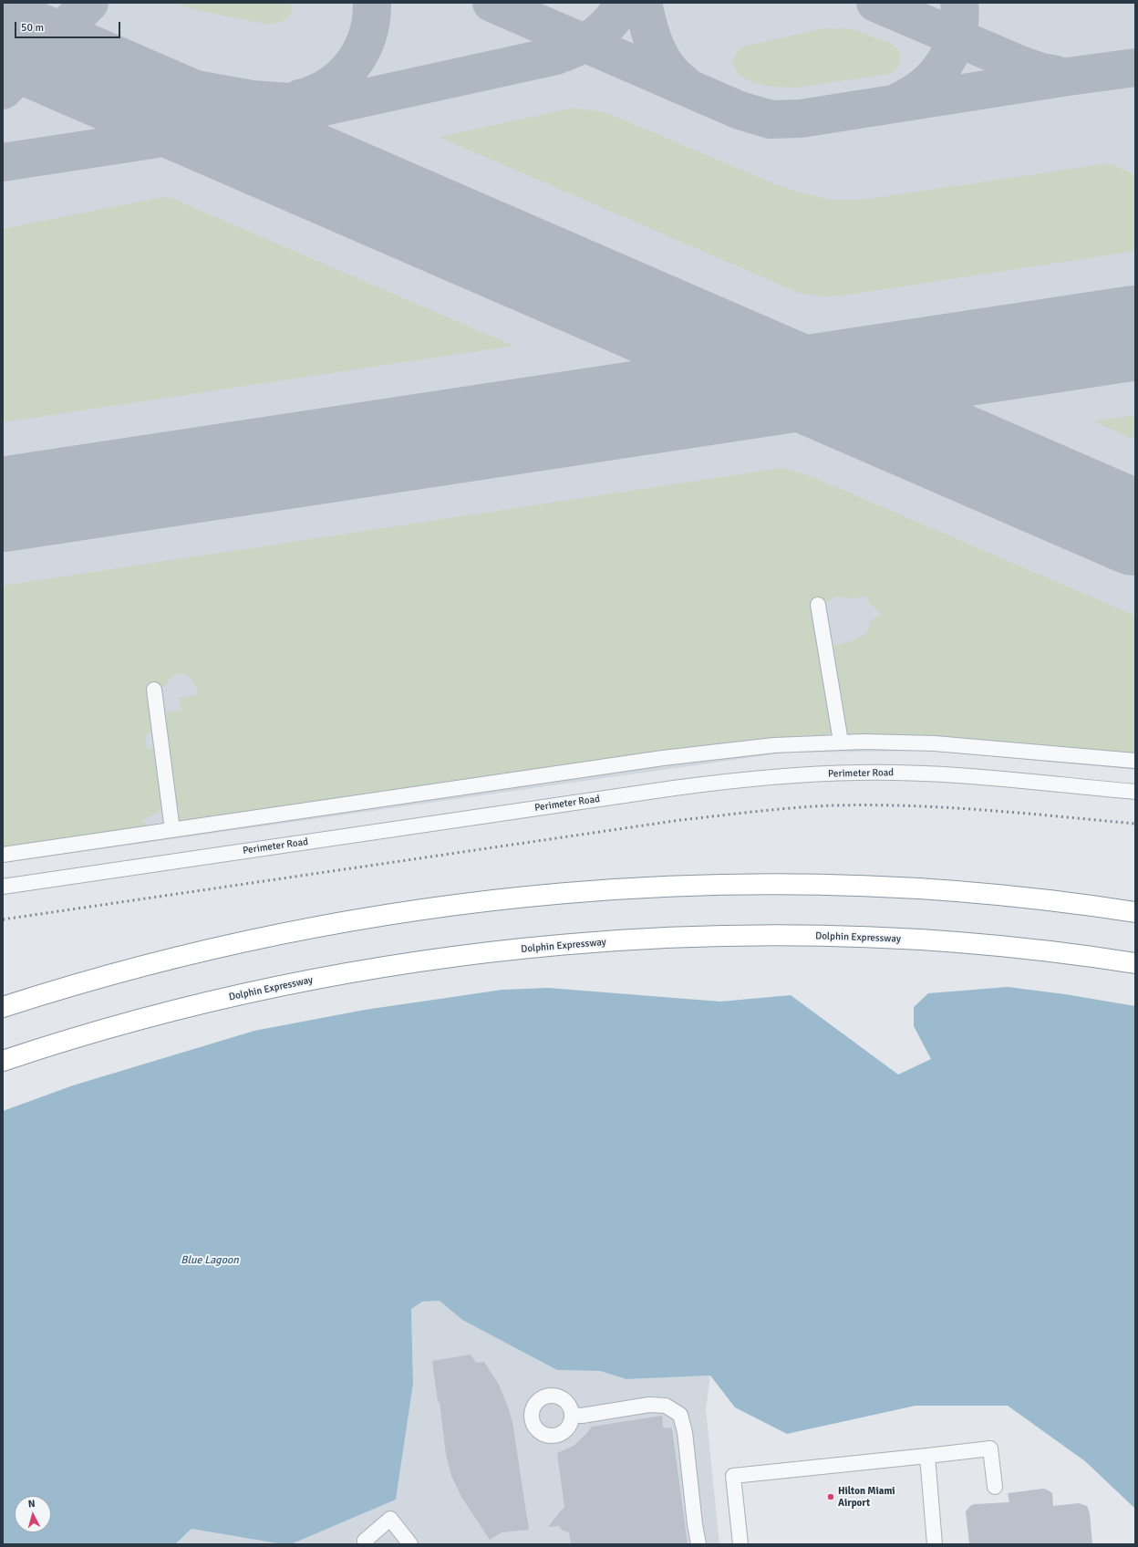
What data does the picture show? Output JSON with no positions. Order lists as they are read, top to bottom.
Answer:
{
  "streets": {
    "highway": ["Dolphin Expressway"],
    "street": ["Perimeter Road"]
  },
  "water": ["Blue Lagoon"],
  "places": ["Hilton Miami Airport"],
  "scale_bar": "50 m",
  "north": "top"
}
